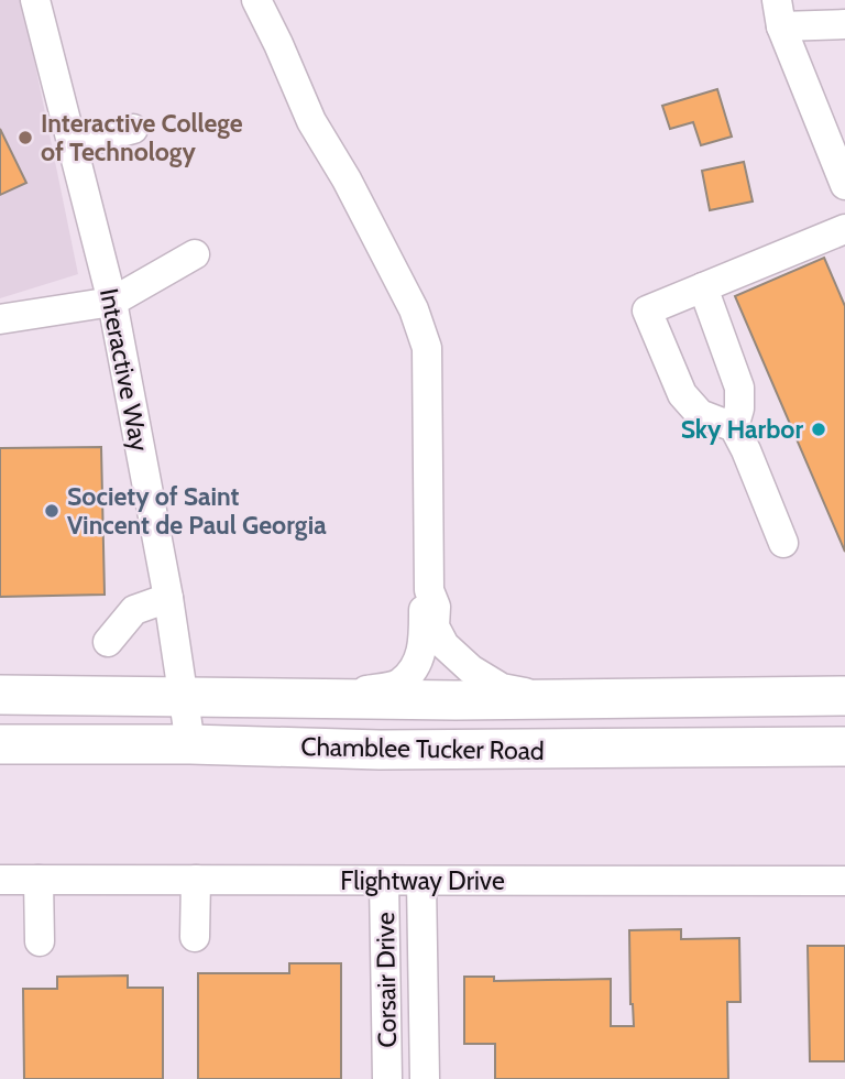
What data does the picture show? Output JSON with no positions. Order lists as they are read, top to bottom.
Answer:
{
  "streets": {
    "main road": ["Chamblee Tucker Road"],
    "street": ["Interactive Way", "Flightway Drive", "Corsair Drive"]
  },
  "crossings": [
    ["Interactive Way", "Chamblee Tucker Road"],
    ["Flightway Drive", "Corsair Drive"]
  ],
  "places": ["Interactive College of Technology", "Sky Harbor", "Society of Saint Vincent de Paul Georgia"]
}
